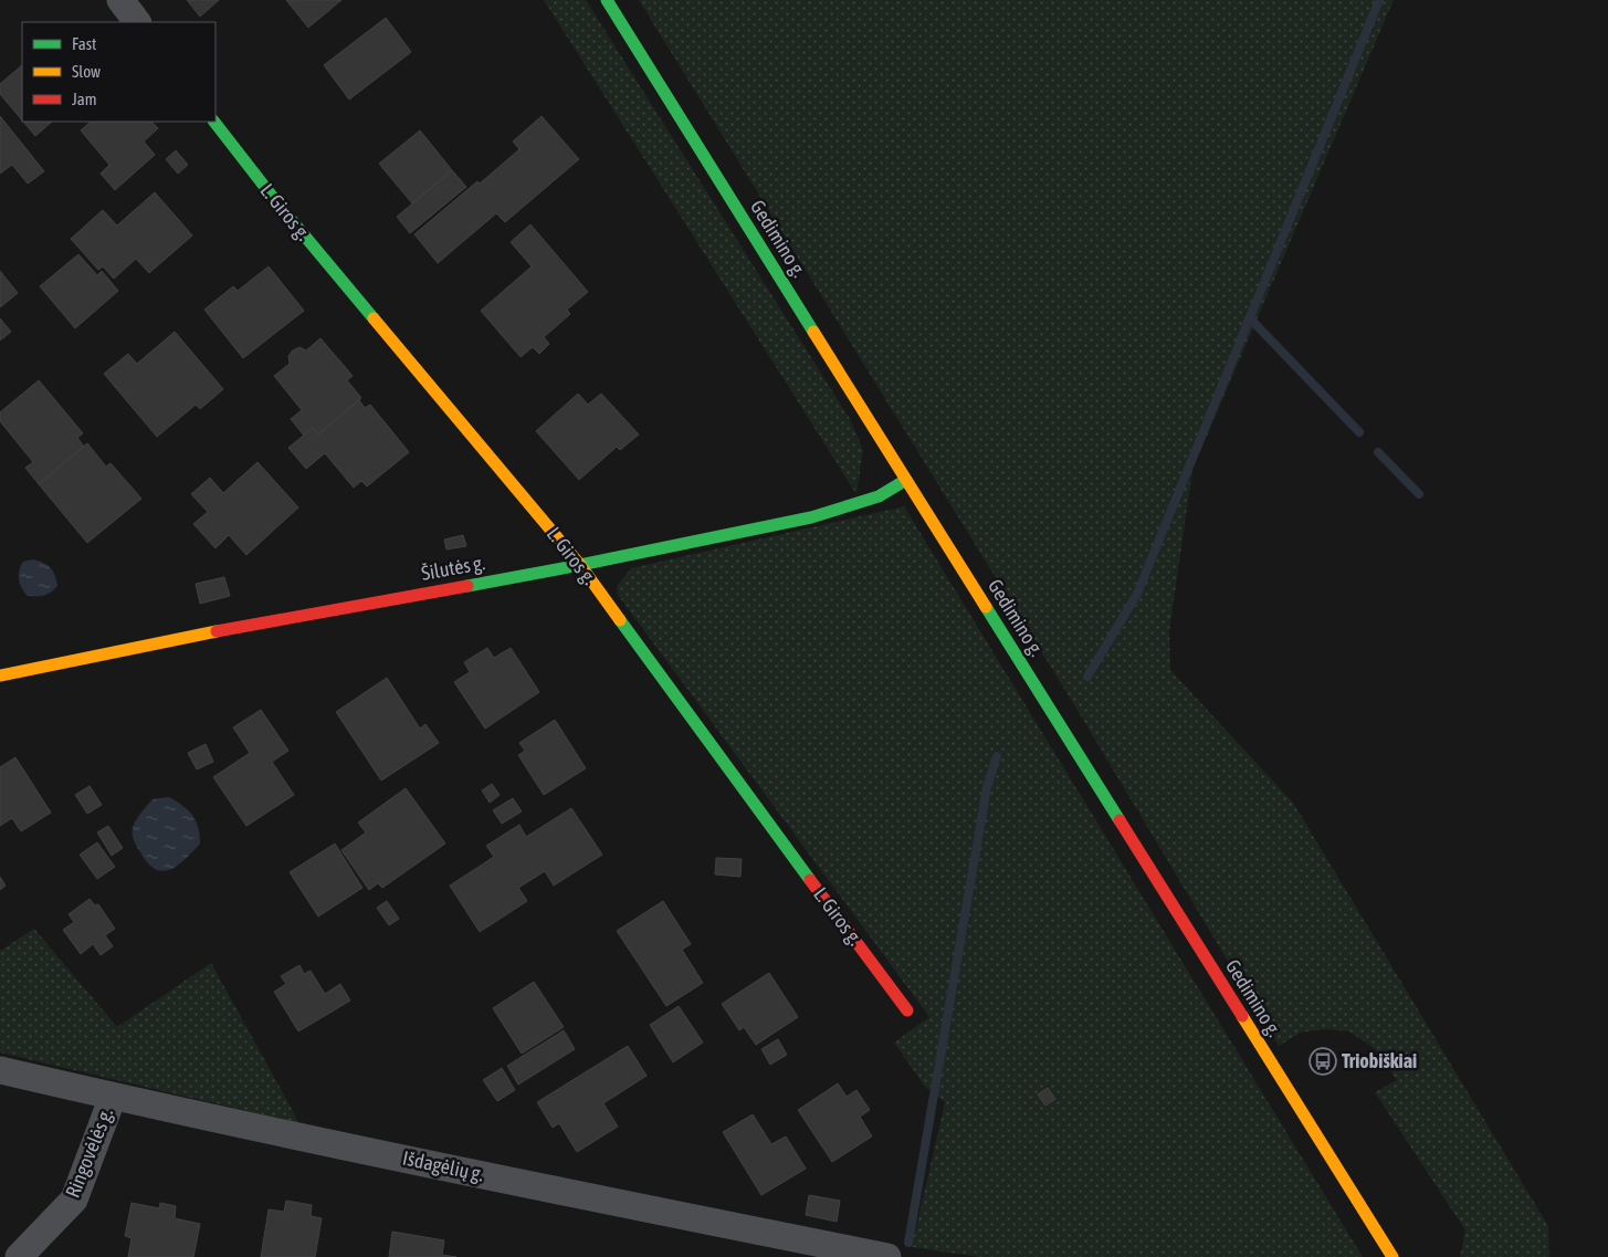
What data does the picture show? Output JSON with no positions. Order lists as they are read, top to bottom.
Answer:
{
  "streets": {
    "main road": ["L. Giros g.", "Gedimino g.", "Šilutės g."],
    "street": ["Ringovėlės g.", "Išdagėlių g."]
  },
  "crossings": [
    ["L. Giros g.", "Šilutės g."],
    ["Gedimino g.", "Šilutės g."],
    ["Ringovėlės g.", "Išdagėlių g."]
  ],
  "places": {
    "bus stop": ["Triobiškiai"]
  },
  "legend": ["Fast", "Slow", "Jam"]
}
